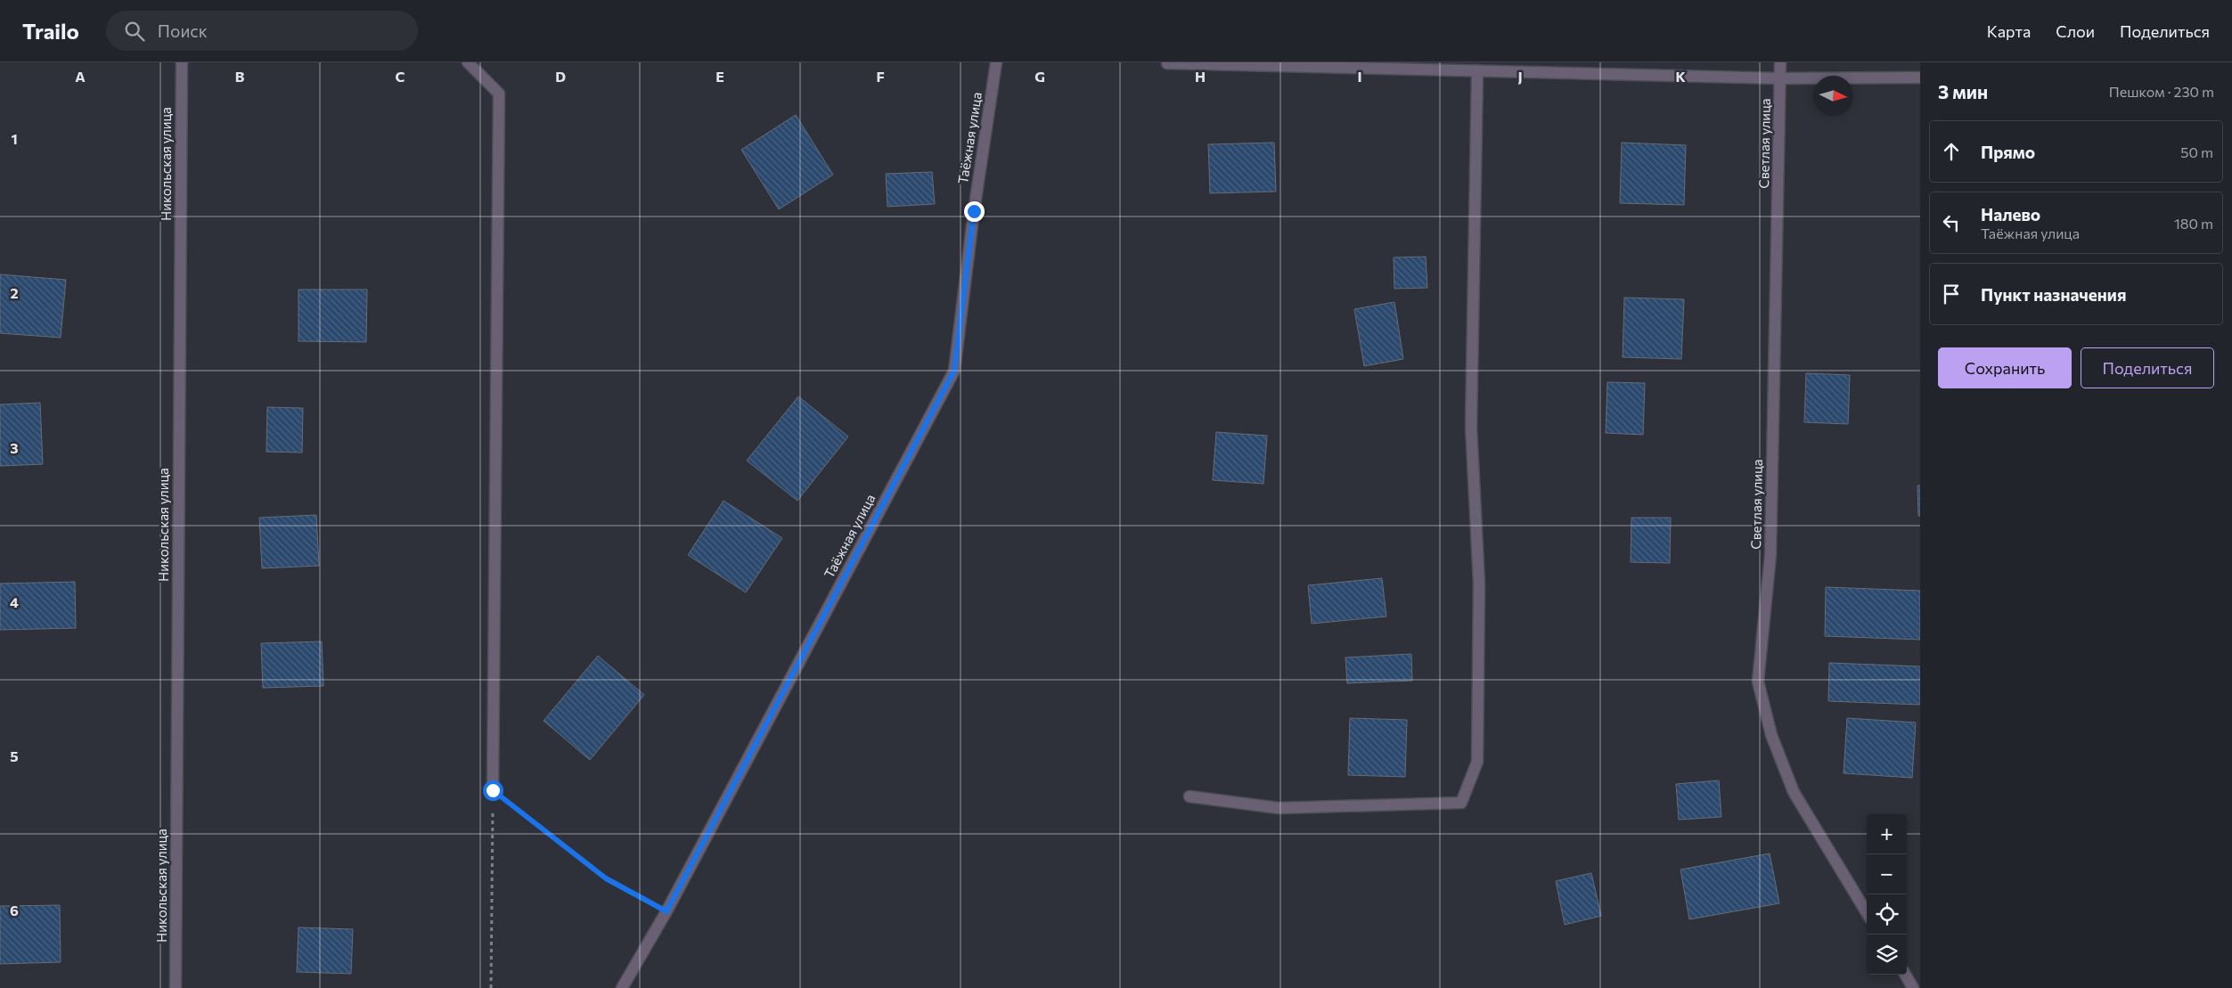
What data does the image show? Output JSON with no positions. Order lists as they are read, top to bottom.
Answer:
{
  "streets": {
    "street": ["Таёжная улица", "Светлая улица", "Никольская улица"]
  },
  "north": "right",
  "page": {
    "header": "Trailo",
    "search": "Поиск",
    "nav": ["Карта", "Слои", "Поделиться"],
    "heading": ["3 мин", "Пешком · 230 m"],
    "list": [
      ["Прямо", "50 m"],
      ["Налево", "Таёжная улица", "180 m"],
      "Пункт назначения"
    ],
    "buttons": ["Сохранить", "Поделиться"],
    "map_buttons": ["+", "−"]
  },
  "grid": {
    "columns": [
      "A",
      "B",
      "C",
      "D",
      "E",
      "F",
      "G",
      "H",
      "I",
      "J",
      "K"
    ],
    "rows": [
      "1",
      "2",
      "3",
      "4",
      "5",
      "6"
    ]
  }
}
